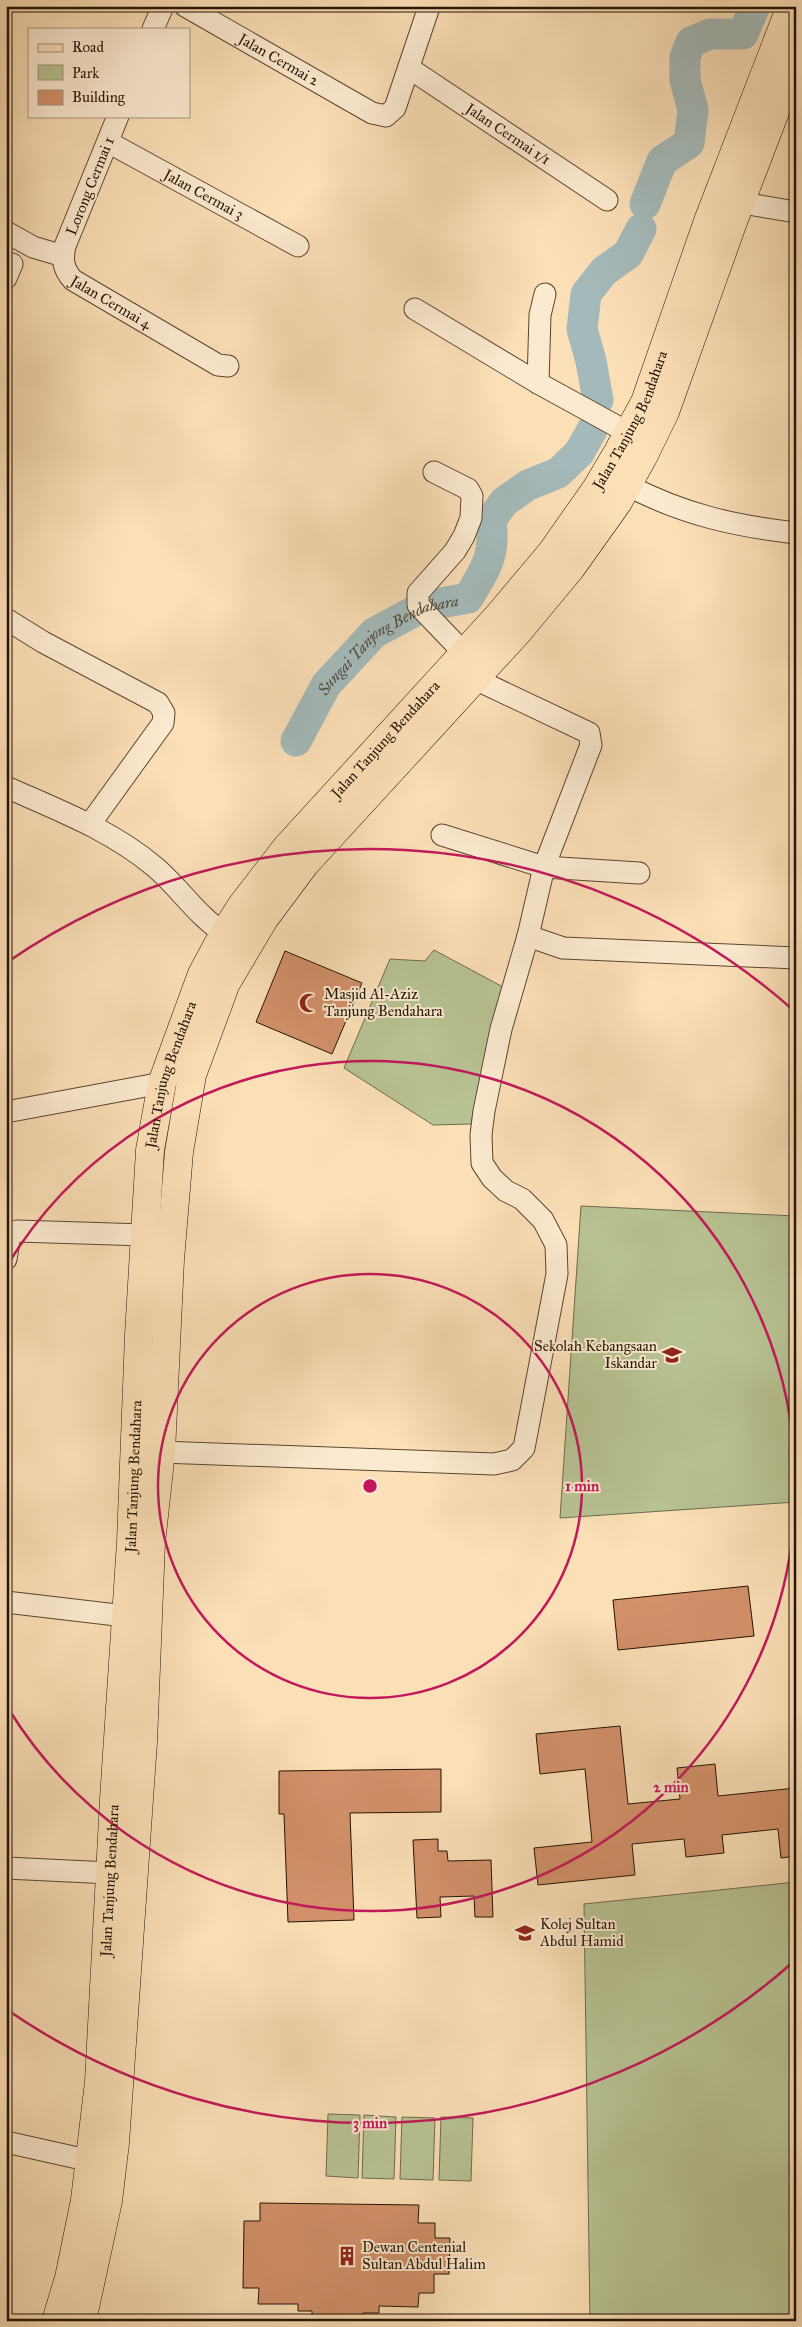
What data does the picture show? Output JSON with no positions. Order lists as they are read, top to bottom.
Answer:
{
  "streets": {
    "main road": ["Jalan Tanjung Bendahara"],
    "street": [
      "Jalan Cermai 2",
      "Jalan Cermai 1/1",
      "Lorong Cermai 1",
      "Jalan Cermai 3",
      "Jalan Cermai 4"
    ]
  },
  "crossings": [
    ["Jalan Cermai 2", "Jalan Cermai 1/1"],
    ["Lorong Cermai 1", "Jalan Cermai 3"],
    ["Lorong Cermai 1", "Jalan Cermai 4"]
  ],
  "water": ["Sungai Tanjong Bendahara"],
  "places": {
    "mosque": ["Masjid Al-Aziz Tanjung Bendahara"],
    "school or university": ["Sekolah Kebangsaan Iskandar", "Kolej Sultan Abdul Hamid"],
    "building": ["Dewan Centenial Sultan Abdul Halim"]
  },
  "legend": ["Road", "Park", "Building"],
  "rings": ["1 min", "2 min", "3 min"]
}
